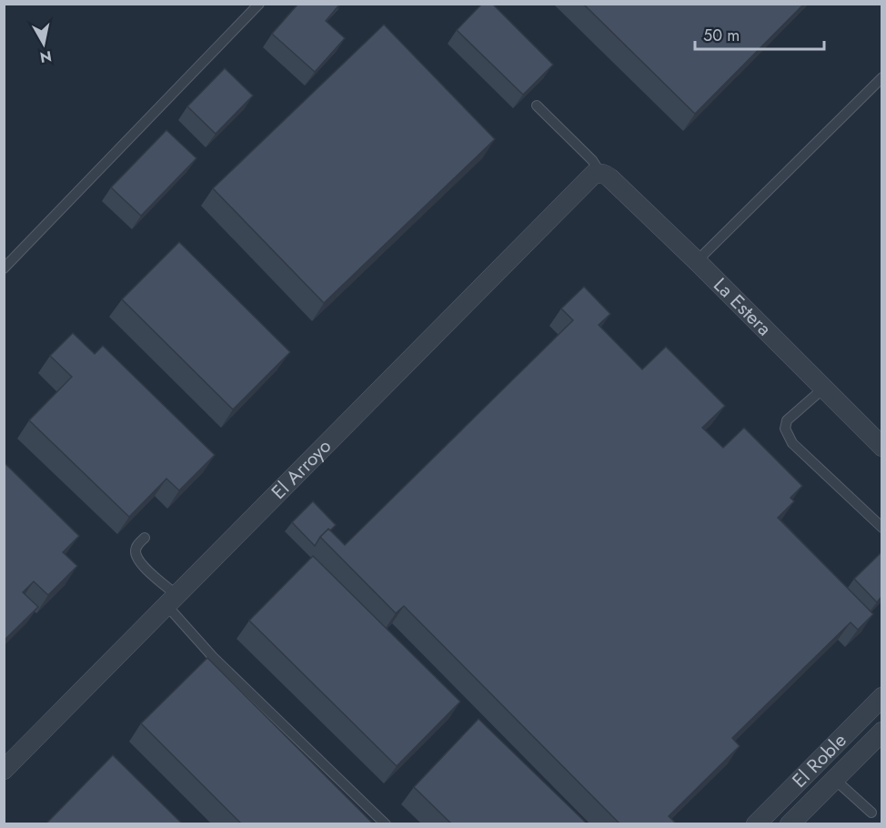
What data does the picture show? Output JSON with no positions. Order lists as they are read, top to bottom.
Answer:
{
  "streets": {
    "street": ["La Estera", "El Arroyo", "El Roble"]
  },
  "crossings": [
    ["La Estera", "El Arroyo"]
  ],
  "scale_bar": "50 m",
  "north": "bottom"
}
